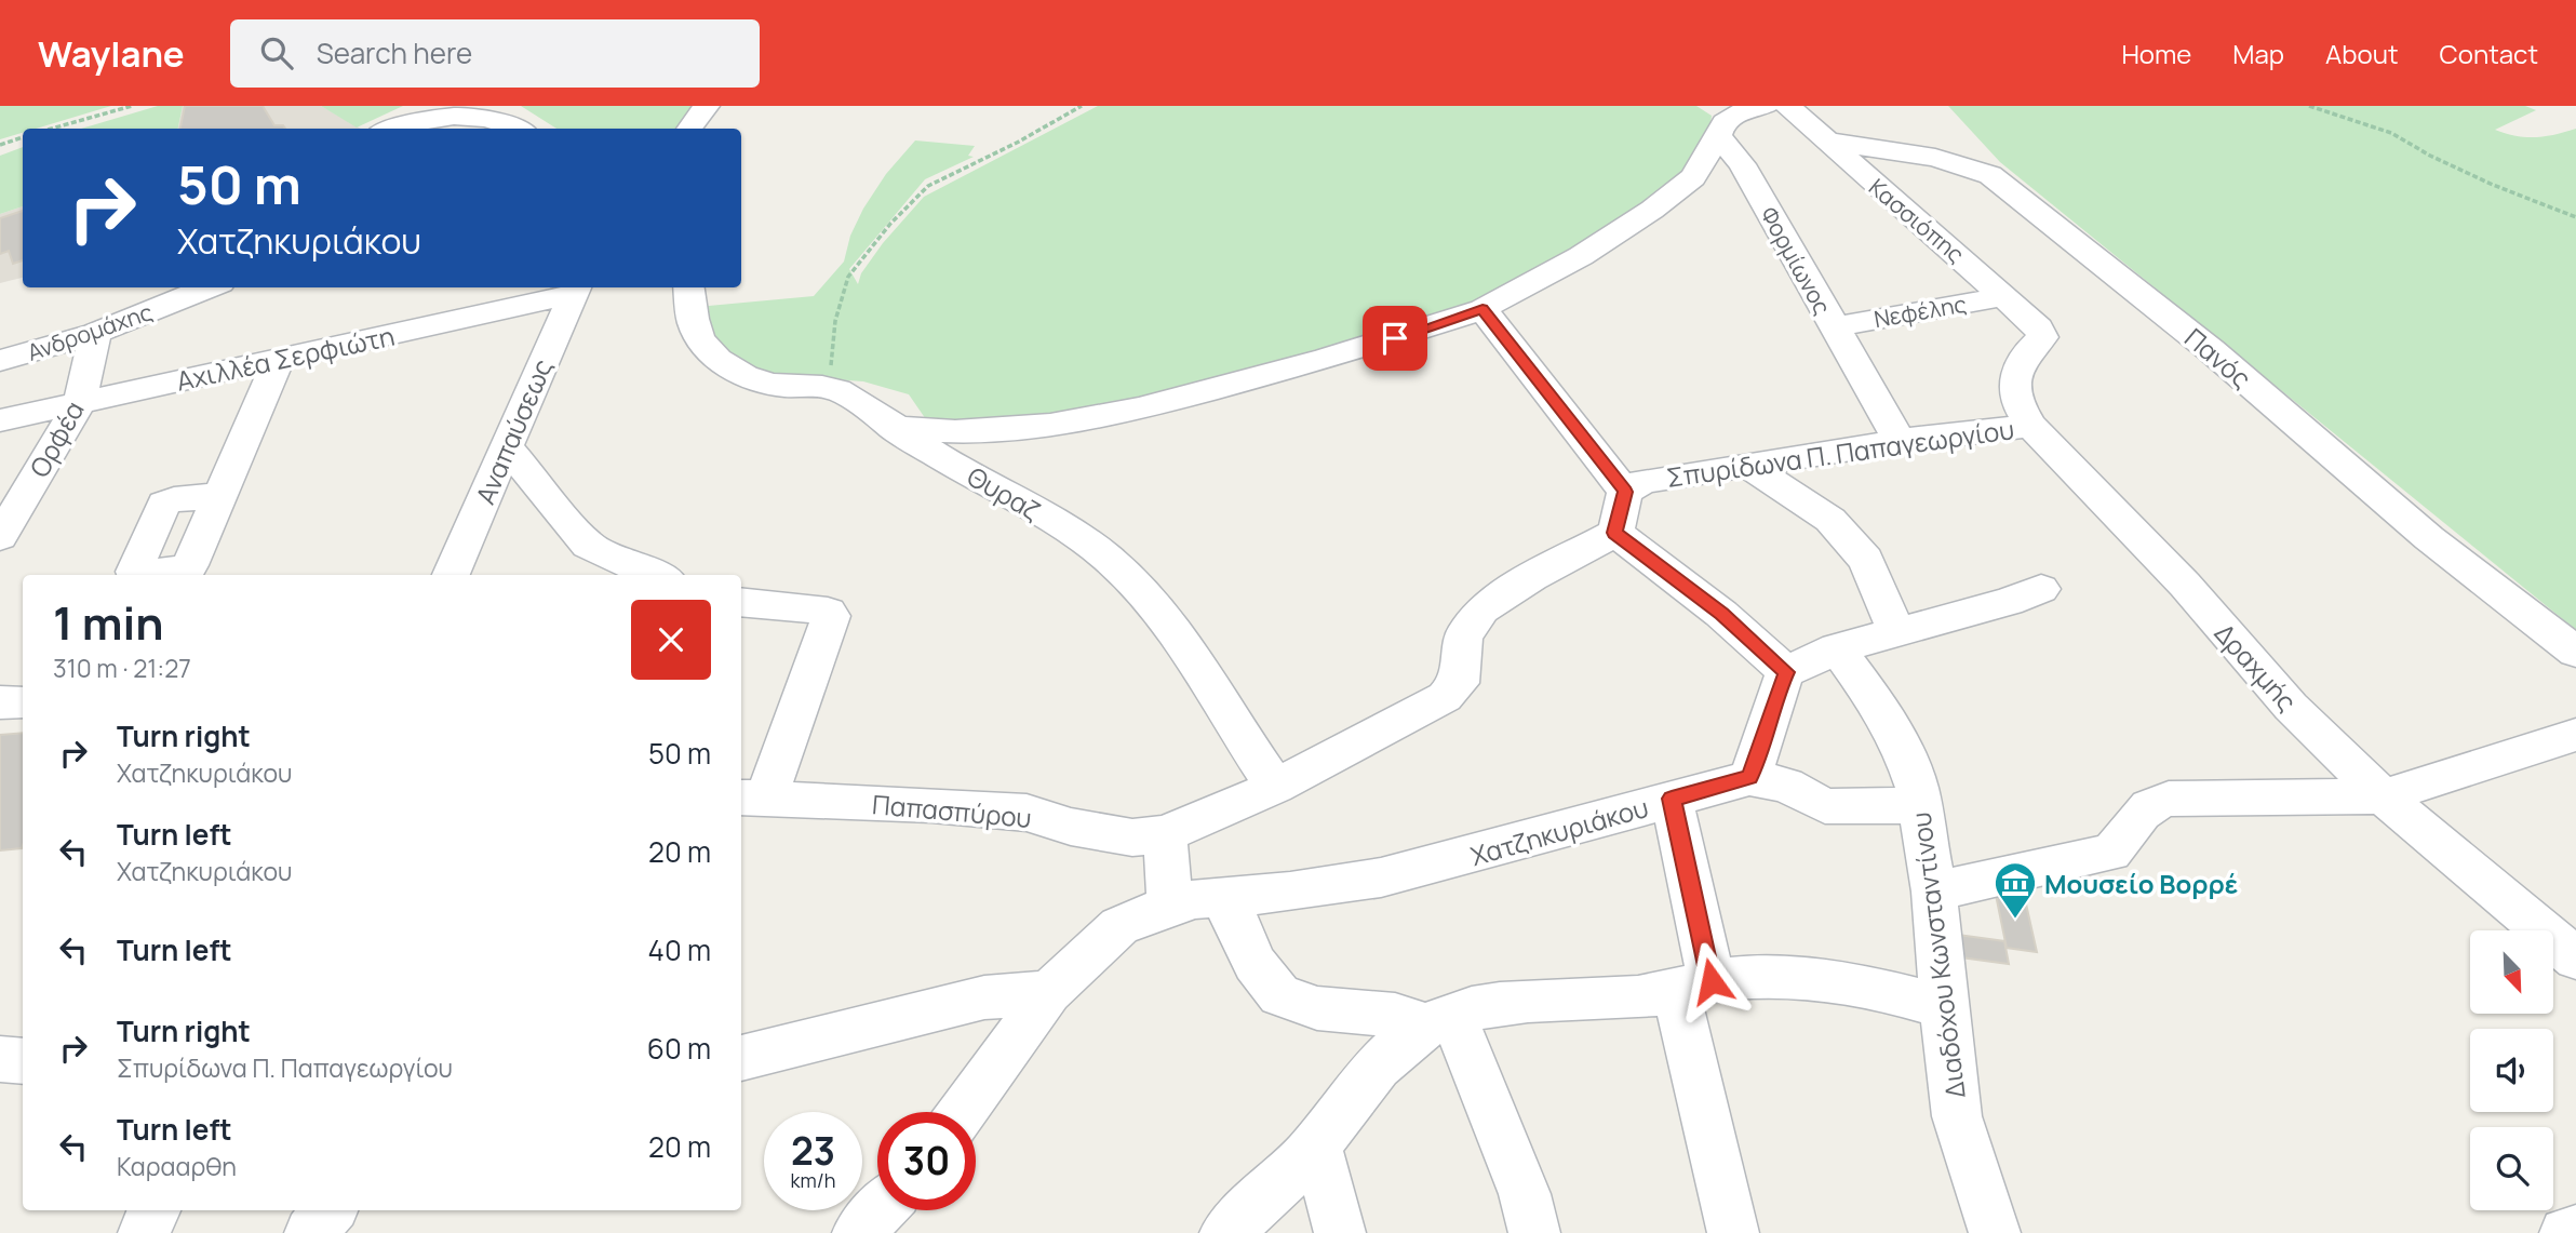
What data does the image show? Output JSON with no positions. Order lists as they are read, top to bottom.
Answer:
{
  "streets": {
    "street": [
      "Κασσιόπης",
      "Φορμίωνος",
      "Νεφέλης",
      "Ανδρομάχης",
      "Αχιλλέα Σερφιώτη",
      "Πανός",
      "Αναπαύσεως",
      "Ορφέα",
      "Σπυρίδωνα Π. Παπαγεωργίου",
      "Θυραζ",
      "Δραχμής",
      "Παπασπύρου",
      "Χατζηκυριάκου",
      "Διαδόχου Κωνσταντίνου"
    ]
  },
  "crossings": [
    ["Κασσιόπης", "Νεφέλης"],
    ["Κασσιόπης", "Πανός"],
    ["Κασσιόπης", "Δραχμής"],
    ["Φορμίωνος", "Νεφέλης"],
    ["Φορμίωνος", "Σπυρίδωνα Π. Παπαγεωργίου"],
    ["Ανδρομάχης", "Ορφέα"],
    ["Αχιλλέα Σερφιώτη", "Αναπαύσεως"],
    ["Αχιλλέα Σερφιώτη", "Ορφέα"],
    ["Σπυρίδωνα Π. Παπαγεωργίου", "Δραχμής"]
  ],
  "places": {
    "museum": ["Μουσείο Βορρέ"]
  },
  "north": "bottom right",
  "page": {
    "header": "Waylane",
    "search": "Search here",
    "nav": [
      "Home",
      "Map",
      "About",
      "Contact"
    ],
    "turn": ["50 m", "Χατζηκυριάκου"],
    "heading": ["1 min", "310 m · 21:27"],
    "list": [
      {
        "name": "Turn right",
        "note": "Χατζηκυριάκου",
        "value": "50 m"
      },
      {
        "name": "Turn left",
        "note": "Χατζηκυριάκου",
        "value": "20 m"
      },
      {
        "name": "Turn left",
        "value": "40 m"
      },
      {
        "name": "Turn right",
        "note": "Σπυρίδωνα Π. Παπαγεωργίου",
        "value": "60 m"
      },
      {
        "name": "Turn left",
        "note": "Καρααρθη",
        "value": "20 m"
      }
    ],
    "speed": "23 km/h",
    "limit": "30"
  }
}
